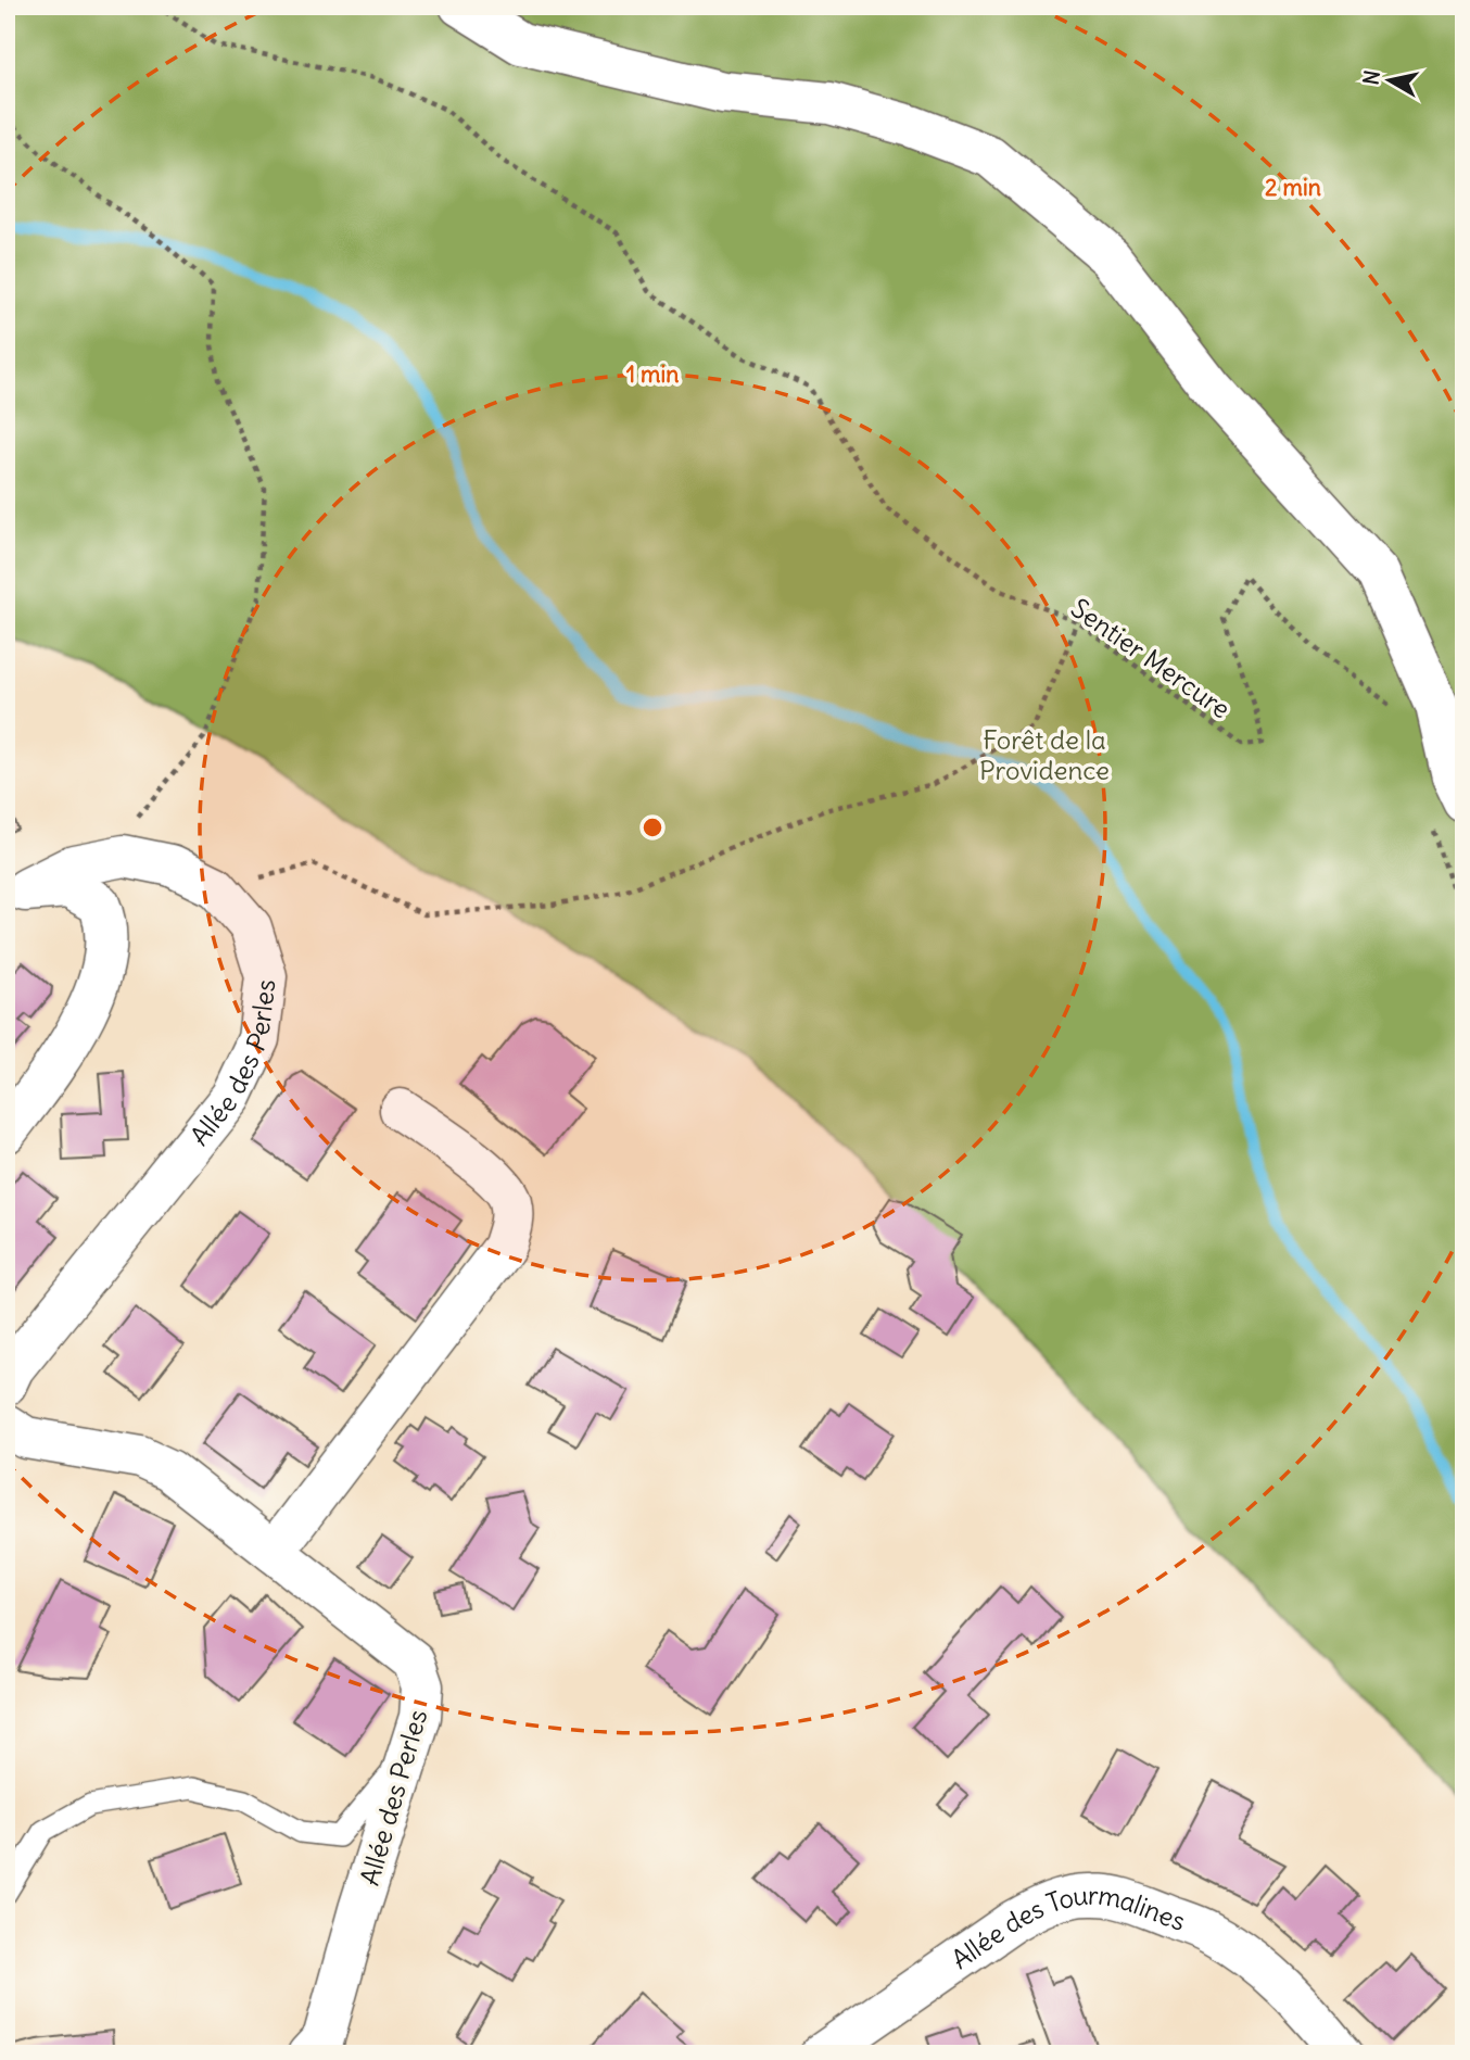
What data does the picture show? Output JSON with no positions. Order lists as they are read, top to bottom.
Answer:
{
  "streets": {
    "street": ["Allée des Perles", "Allée des Tourmalines"],
    "path": ["Sentier Mercure"]
  },
  "parks": ["Forêt de la Providence"],
  "north": "left",
  "rings": ["2 min", "1 min"]
}
